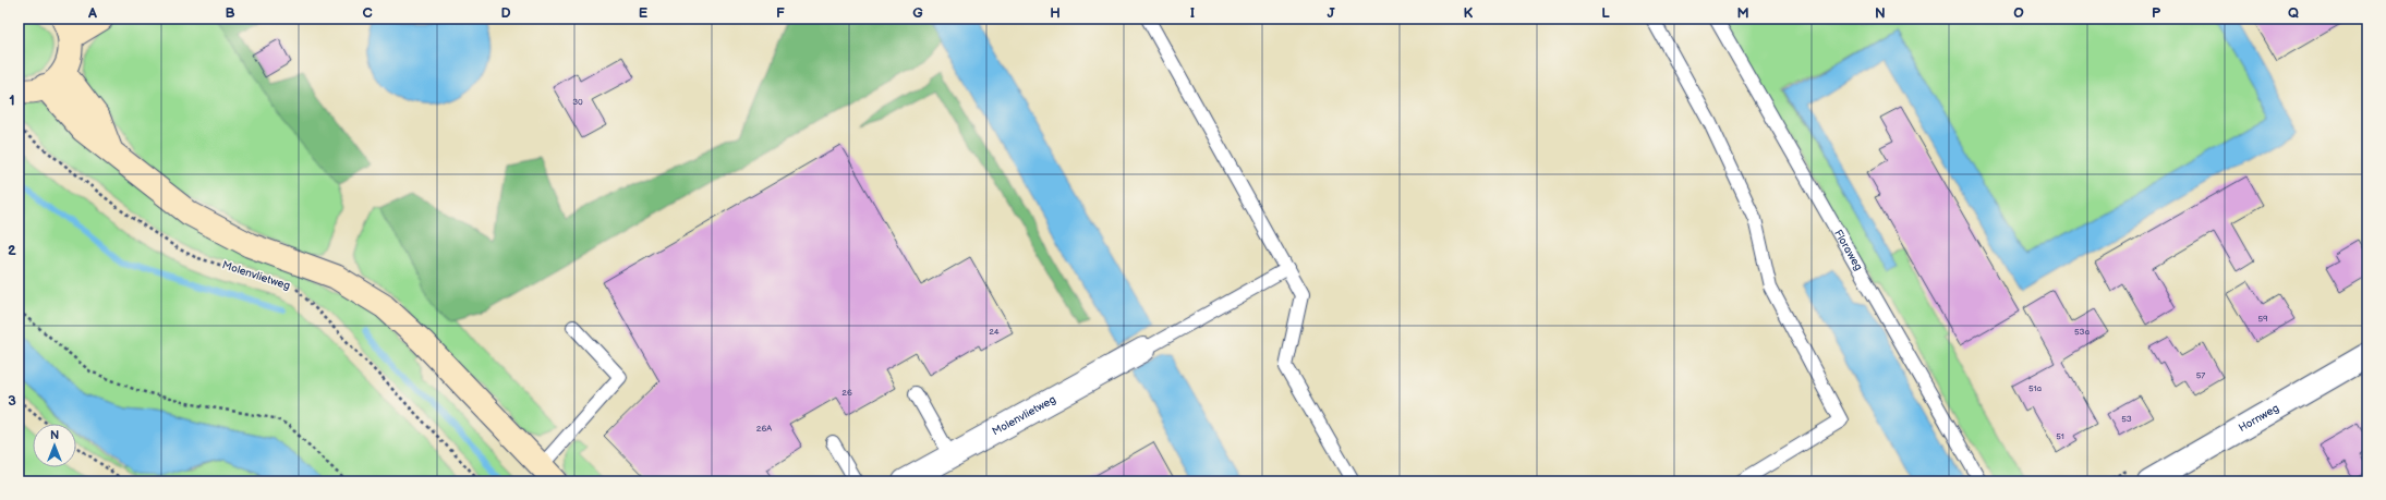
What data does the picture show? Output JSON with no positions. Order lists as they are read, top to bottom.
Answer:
{
  "streets": {
    "street": ["Molenvlietweg", "Hornweg"],
    "lane": ["Floraweg"]
  },
  "house_numbers": [
    "30",
    "59",
    "24",
    "53a",
    "57",
    "51a",
    "26",
    "53",
    "26A",
    "51"
  ],
  "north": "top",
  "grid": {
    "columns": [
      "A",
      "B",
      "C",
      "D",
      "E",
      "F",
      "G",
      "H",
      "I",
      "J",
      "K",
      "L",
      "M",
      "N",
      "O",
      "P",
      "Q"
    ],
    "rows": ["1", "2", "3"]
  }
}
